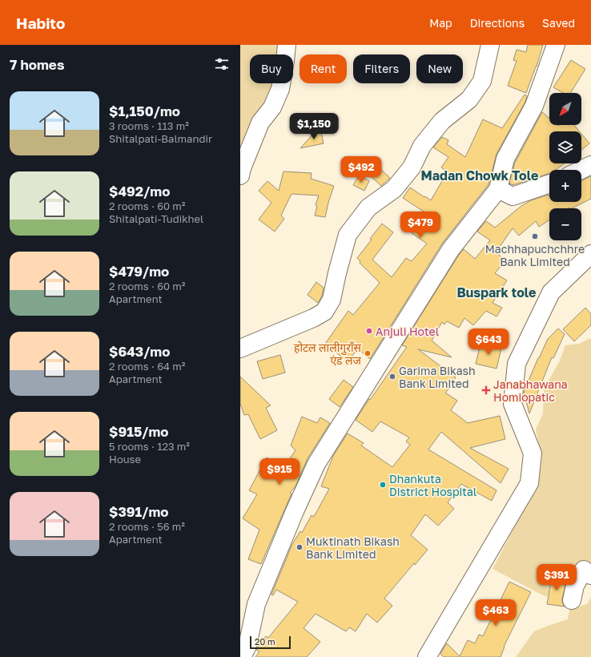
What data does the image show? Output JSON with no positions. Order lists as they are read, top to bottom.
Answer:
{
  "districts": ["Madan Chowk Tole", "Buspark tole"],
  "places": {
    "other": [
      "Machhapuchchhre Bank Limited",
      "Anjuli Hotel",
      "होटल लालीगुराँस एंड लज",
      "Garima Bikash Bank Limited",
      "Dhankuta District Hospital",
      "Muktinath Bikash Bank Limited"
    ],
    "health": ["Janabhawana Homiopatic"]
  },
  "scale_bar": "20 m",
  "north": "bottom left",
  "page": {
    "header": "Habito",
    "nav": ["Map", "Directions", "Saved"],
    "heading": "7 homes",
    "chip": [
      "Buy",
      "Rent",
      "Filters",
      "New"
    ],
    "list": [
      {
        "name": "$1,150/mo",
        "note": "3 rooms · 113 m² · Shitalpati-Balmandir"
      },
      {
        "name": "$492/mo",
        "note": "2 rooms · 60 m² · Shitalpati-Tudikhel"
      },
      {
        "name": "$479/mo",
        "note": "2 rooms · 60 m² · Apartment"
      },
      {
        "name": "$643/mo",
        "note": "2 rooms · 64 m² · Apartment"
      },
      {
        "name": "$915/mo",
        "note": "5 rooms · 123 m² · House"
      },
      {
        "name": "$391/mo",
        "note": "2 rooms · 56 m² · Apartment"
      }
    ],
    "map_buttons": ["+", "−"],
    "price": [
      "$1,150",
      "$492",
      "$479",
      "$643",
      "$915",
      "$391",
      "$463"
    ],
    "scale": "20 m"
  }
}
